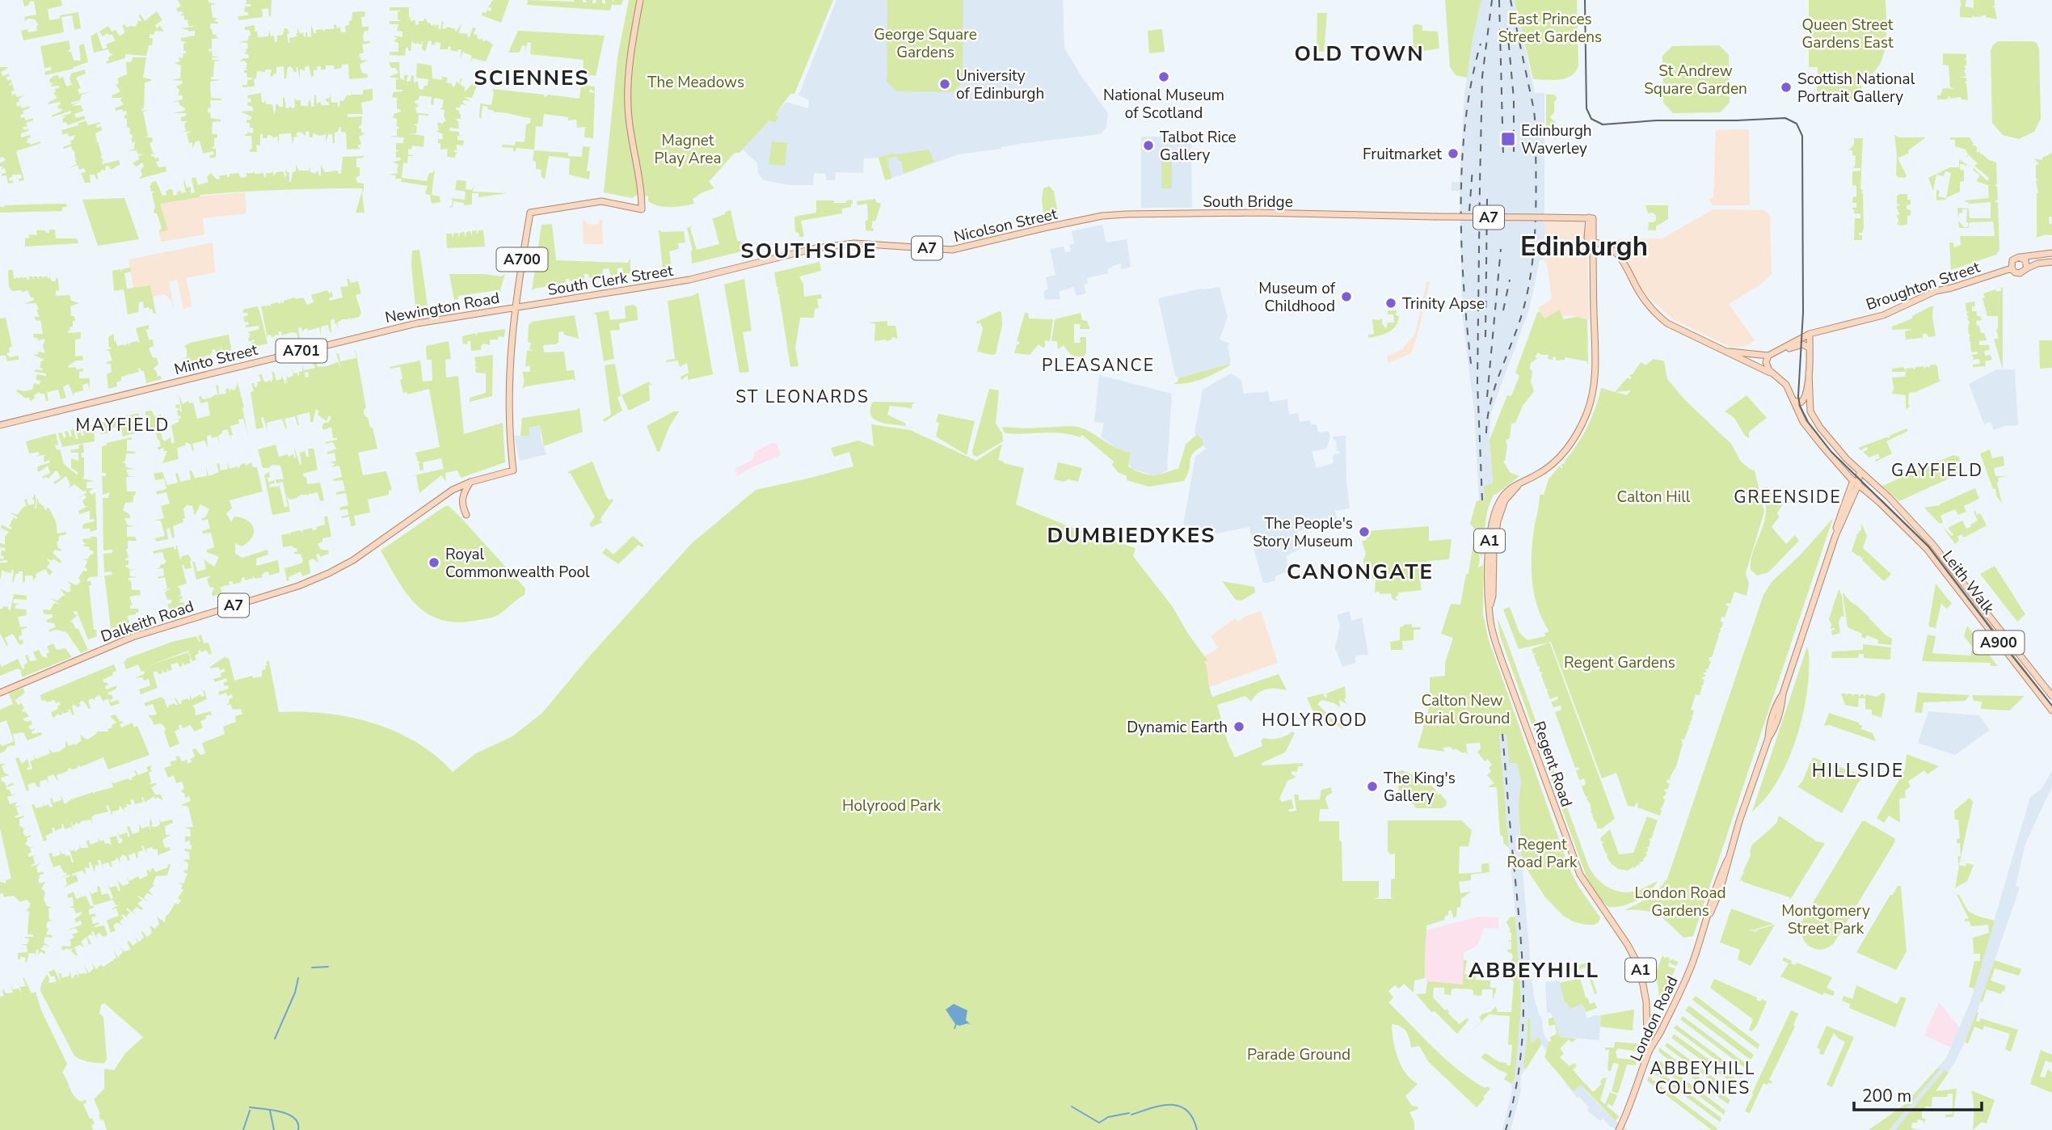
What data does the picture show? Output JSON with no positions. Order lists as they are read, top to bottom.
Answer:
{
  "streets": {
    "main road": [
      "South Bridge",
      "A7",
      "Nicolson Street",
      "A700",
      "South Clerk Street",
      "Broughton Street",
      "Newington Road",
      "A701",
      "Minto Street",
      "A1",
      "Leith Walk",
      "Dalkeith Road",
      "A900",
      "Regent Road",
      "London Road"
    ]
  },
  "crossings": [
    ["South Bridge", "Nicolson Street"],
    ["South Bridge", "A900"],
    ["South Bridge", "Regent Road"],
    ["Nicolson Street", "South Clerk Street"],
    ["A700", "South Clerk Street"],
    ["A700", "Newington Road"],
    ["A700", "Dalkeith Road"],
    ["South Clerk Street", "Newington Road"],
    ["South Clerk Street", "Dalkeith Road"],
    ["Broughton Street", "A900"],
    ["Newington Road", "Minto Street"],
    ["Newington Road", "Dalkeith Road"],
    ["Leith Walk", "A900"],
    ["Leith Walk", "London Road"],
    ["A900", "Regent Road"],
    ["A900", "London Road"],
    ["Regent Road", "London Road"]
  ],
  "districts": [
    "OLD TOWN",
    "SCIENNES",
    "Edinburgh",
    "SOUTHSIDE",
    "PLEASANCE",
    "ST LEONARDS",
    "MAYFIELD",
    "GAYFIELD",
    "GREENSIDE",
    "DUMBIEDYKES",
    "CANONGATE",
    "HOLYROOD",
    "HILLSIDE",
    "ABBEYHILL",
    "ABBEYHILL COLONIES"
  ],
  "parks": [
    "East Princes Street Gardens",
    "Queen Street Gardens East",
    "George Square Gardens",
    "St Andrew Square Garden",
    "The Meadows",
    "Magnet Play Area",
    "Calton Hill",
    "Regent Gardens",
    "Calton New Burial Ground",
    "Holyrood Park",
    "Regent Road Park",
    "London Road Gardens",
    "Montgomery Street Park",
    "Parade Ground"
  ],
  "places": {
    "other": [
      "National Museum of Scotland",
      "University of Edinburgh",
      "Scottish National Portrait Gallery",
      "Talbot Rice Gallery",
      "Fruitmarket",
      "Museum of Childhood",
      "Trinity Apse",
      "The People's Story Museum",
      "Royal Commonwealth Pool",
      "Dynamic Earth",
      "The King's Gallery"
    ],
    "transit": ["Edinburgh Waverley"]
  },
  "scale_bar": "200 m"
}
